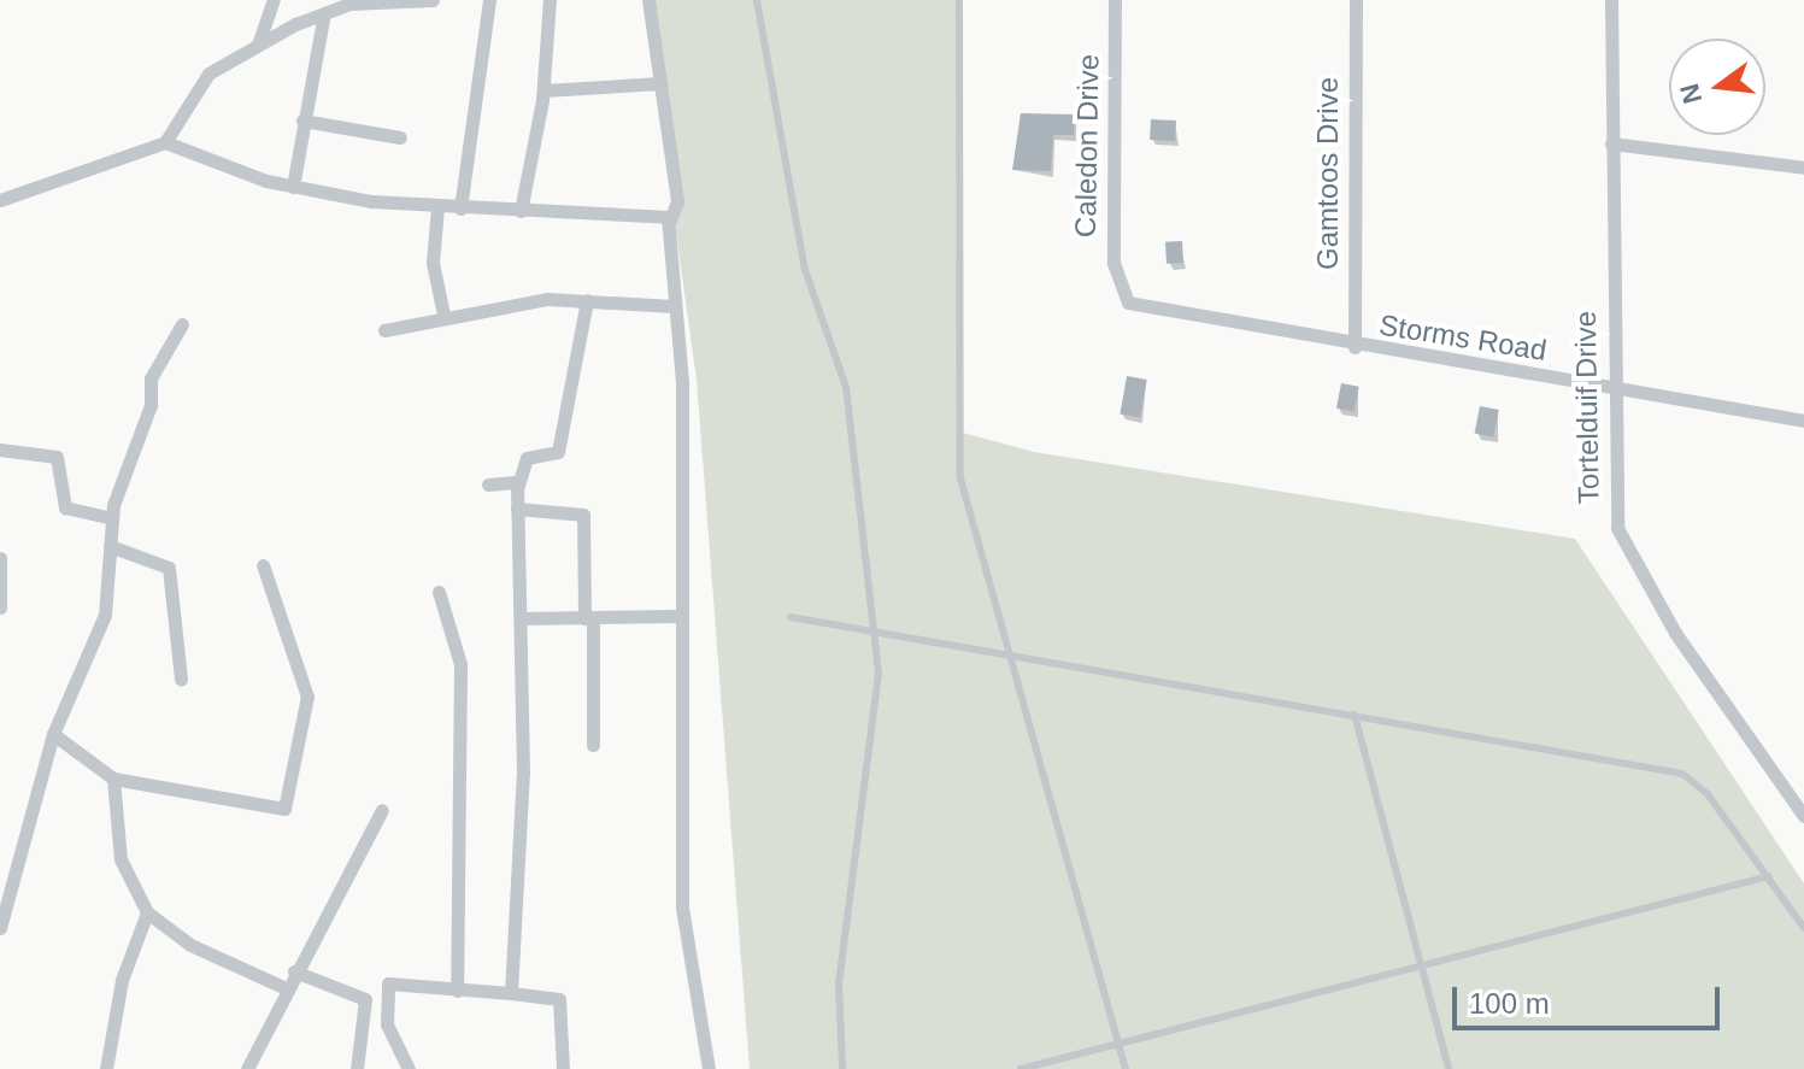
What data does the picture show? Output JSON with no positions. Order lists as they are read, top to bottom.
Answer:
{
  "streets": {
    "street": [
      "Caledon Drive",
      "Gamtoos Drive",
      "Storms Road",
      "Tortelduif Drive"
    ]
  },
  "crossings": [
    ["Caledon Drive", "Storms Road"],
    ["Gamtoos Drive", "Storms Road"],
    ["Storms Road", "Tortelduif Drive"]
  ],
  "scale_bar": "100 m",
  "north": "left"
}
